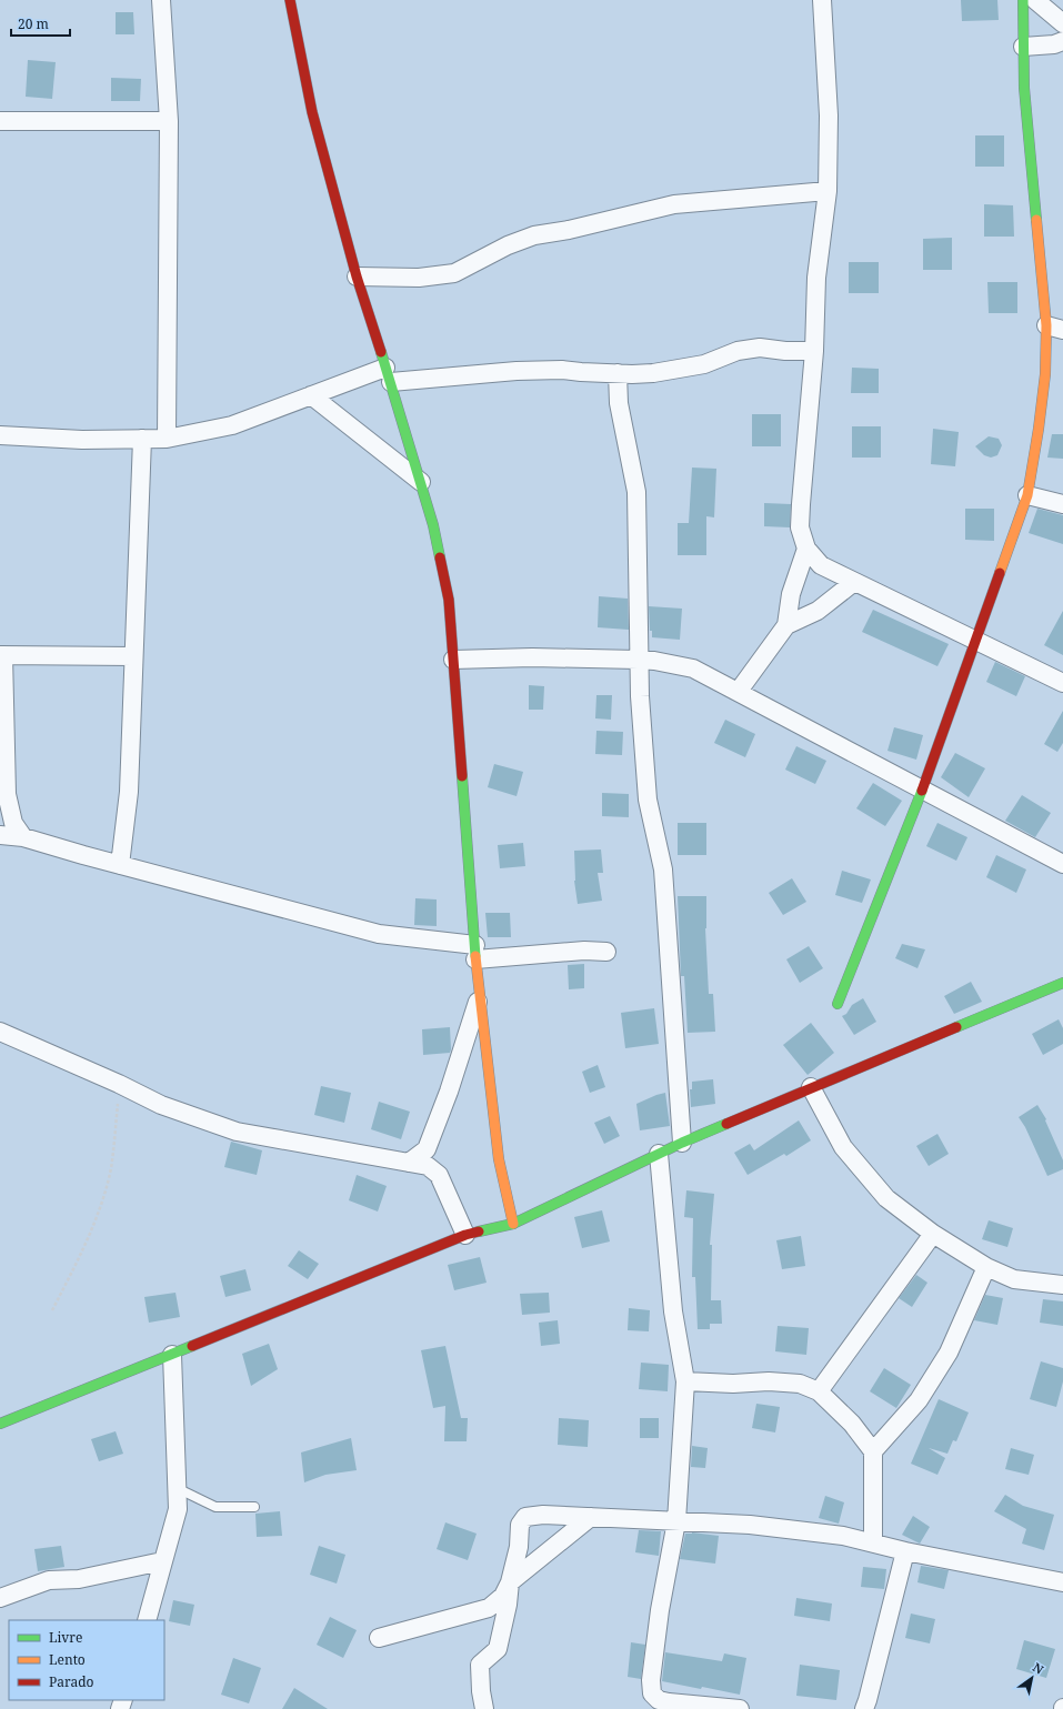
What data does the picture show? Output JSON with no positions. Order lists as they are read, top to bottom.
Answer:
{
  "legend": ["Livre", "Lento", "Parado"],
  "scale_bar": "20 m",
  "north": "top right"
}
